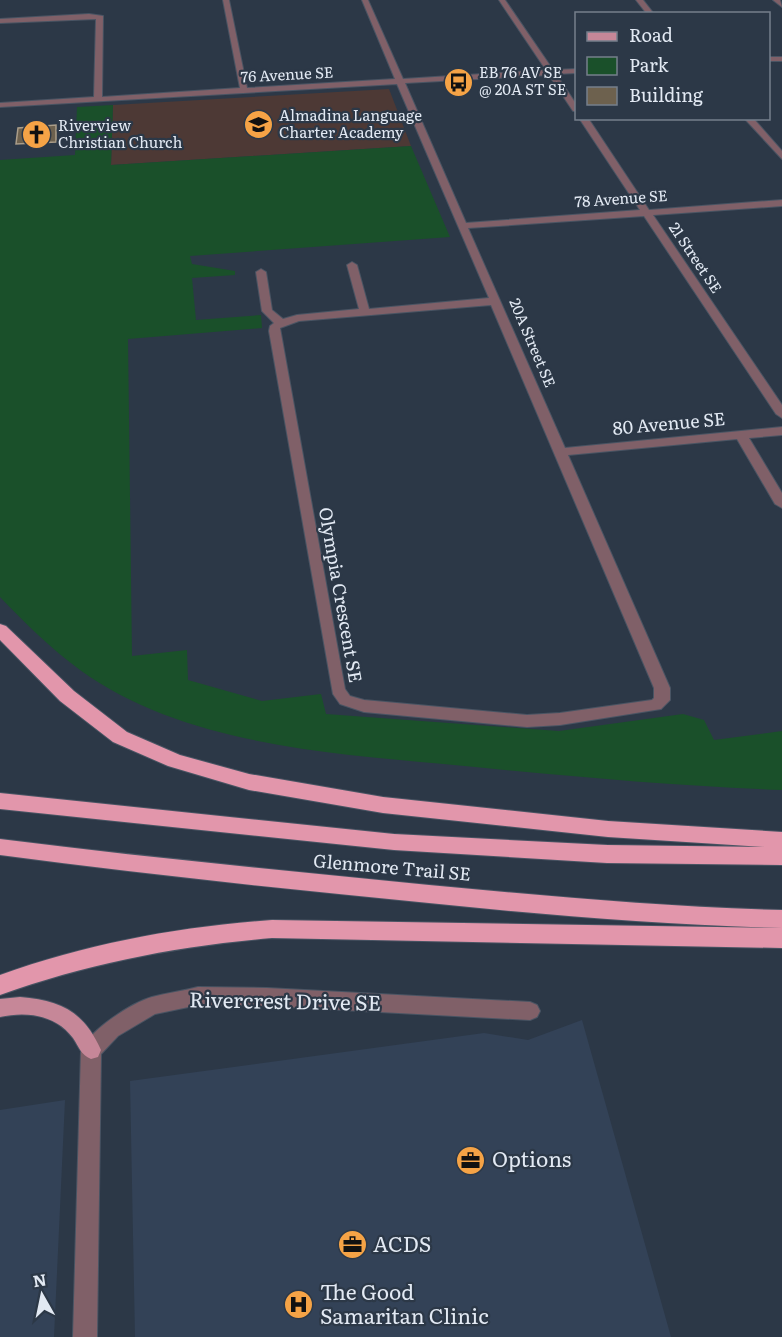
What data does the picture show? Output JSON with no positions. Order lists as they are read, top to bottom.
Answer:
{
  "streets": {
    "highway": ["Glenmore Trail SE"],
    "street": [
      "76 Avenue SE",
      "78 Avenue SE",
      "21 Street SE",
      "20A Street SE",
      "80 Avenue SE",
      "Olympia Crescent SE",
      "Rivercrest Drive SE"
    ]
  },
  "crossings": [
    ["76 Avenue SE", "20A Street SE"],
    ["78 Avenue SE", "21 Street SE"],
    ["78 Avenue SE", "20A Street SE"],
    ["20A Street SE", "80 Avenue SE"],
    ["20A Street SE", "Olympia Crescent SE"]
  ],
  "places": {
    "bus stop": ["EB 76 AV SE @ 20A ST SE"],
    "school or university": ["Almadina Language Charter Academy"],
    "church": ["Riverview Christian Church"],
    "office": ["Options", "ACDS"],
    "hospital": ["The Good Samaritan Clinic"]
  },
  "legend": ["Road", "Park", "Building"],
  "north": "top"
}
